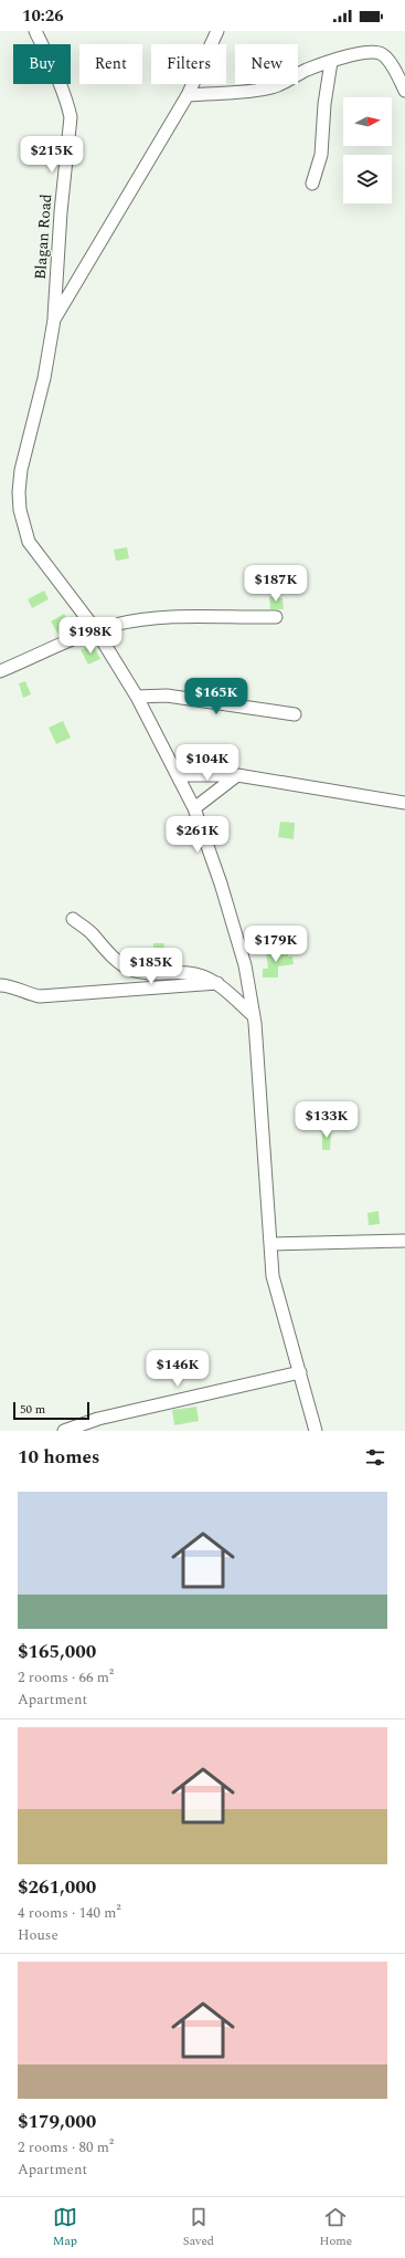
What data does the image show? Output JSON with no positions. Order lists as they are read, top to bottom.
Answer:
{
  "streets": {
    "street": ["Blagan Road"]
  },
  "scale_bar": "50 m",
  "north": "right",
  "page": {
    "status": "10:26",
    "chip": [
      "Buy",
      "Rent",
      "Filters",
      "New"
    ],
    "price": [
      "$215K",
      "$187K",
      "$198K",
      "$165K",
      "$104K",
      "$261K",
      "$179K",
      "$185K",
      "$133K",
      "$146K"
    ],
    "scale": "50 m",
    "heading": "10 homes",
    "list": [
      {
        "name": "$165,000",
        "note": "2 rooms · 66 m² · Apartment"
      },
      {
        "name": "$261,000",
        "note": "4 rooms · 140 m² · House"
      },
      {
        "name": "$179,000",
        "note": "2 rooms · 80 m² · Apartment"
      }
    ],
    "tabs": ["Map", "Saved", "Home"]
  }
}
